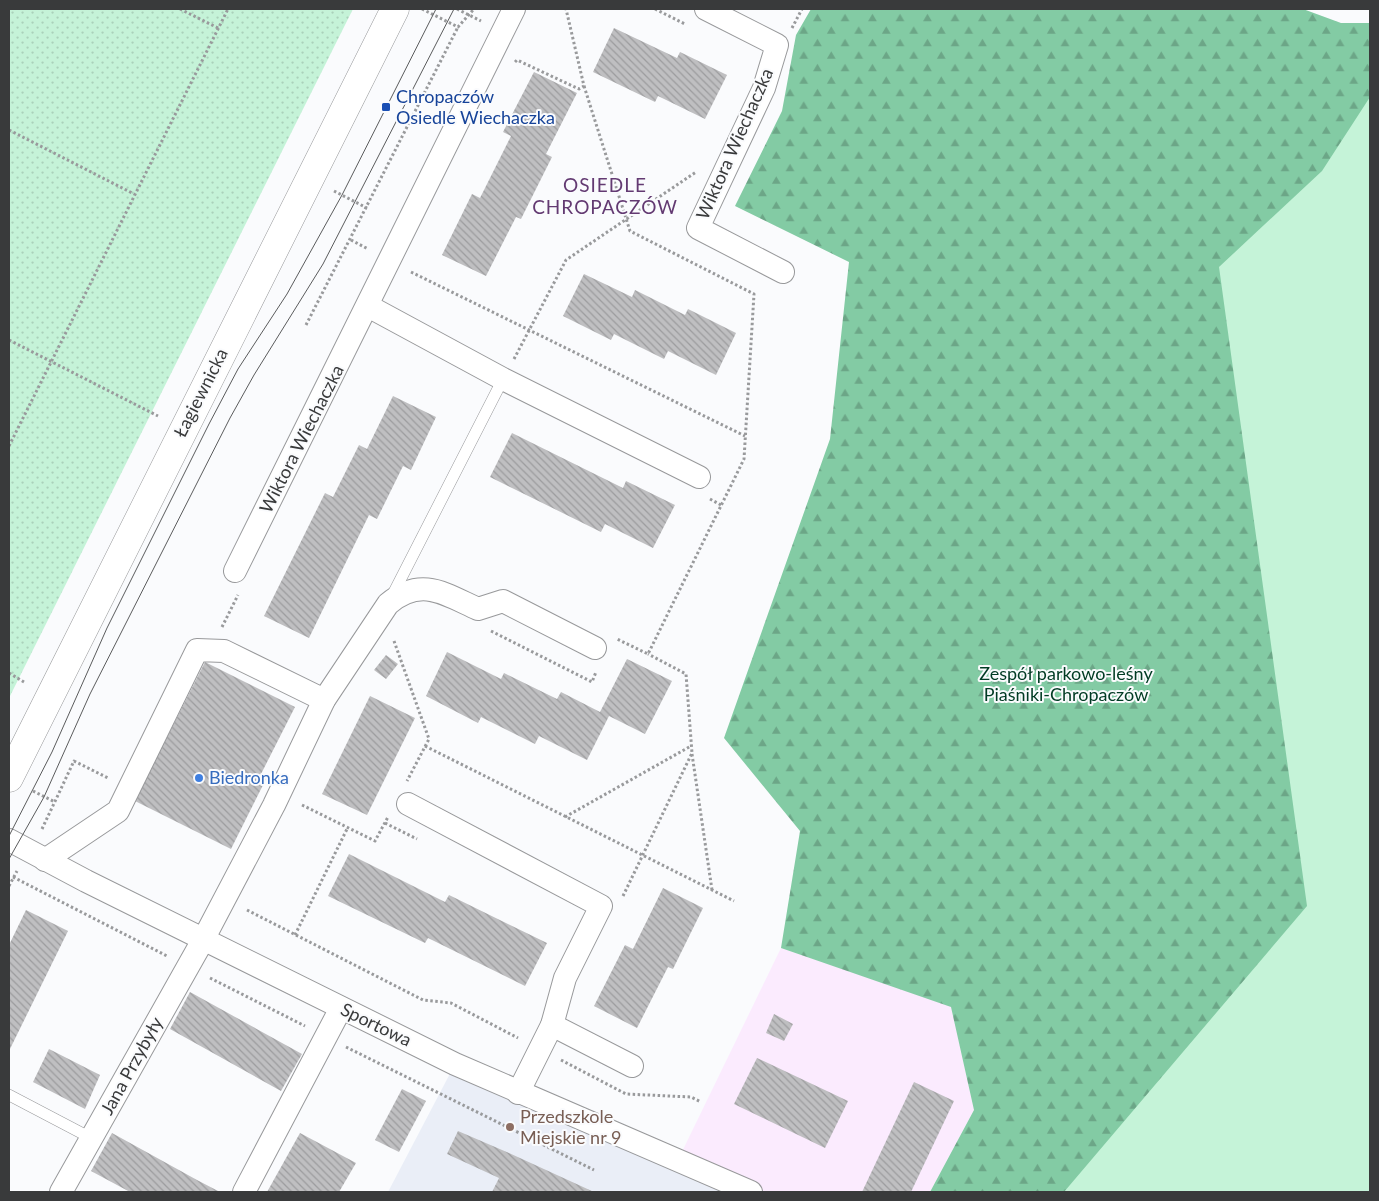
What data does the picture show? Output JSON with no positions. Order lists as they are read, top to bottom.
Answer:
{
  "streets": {
    "street": [
      "Wiktora Wiechaczka",
      "Łagiewnicka",
      "Sportowa",
      "Jana Przybyły"
    ]
  },
  "crossings": [
    ["Sportowa", "Jana Przybyły"]
  ],
  "districts": ["OSIEDLE CHROPACZÓW"],
  "parks": ["Zespół parkowo-leśny Piaśniki-Chropaczów"],
  "places": {
    "transit": ["Chropaczów Osiedle Wiechaczka"],
    "other": ["Biedronka", "Przedszkole Miejskie nr 9"]
  }
}
